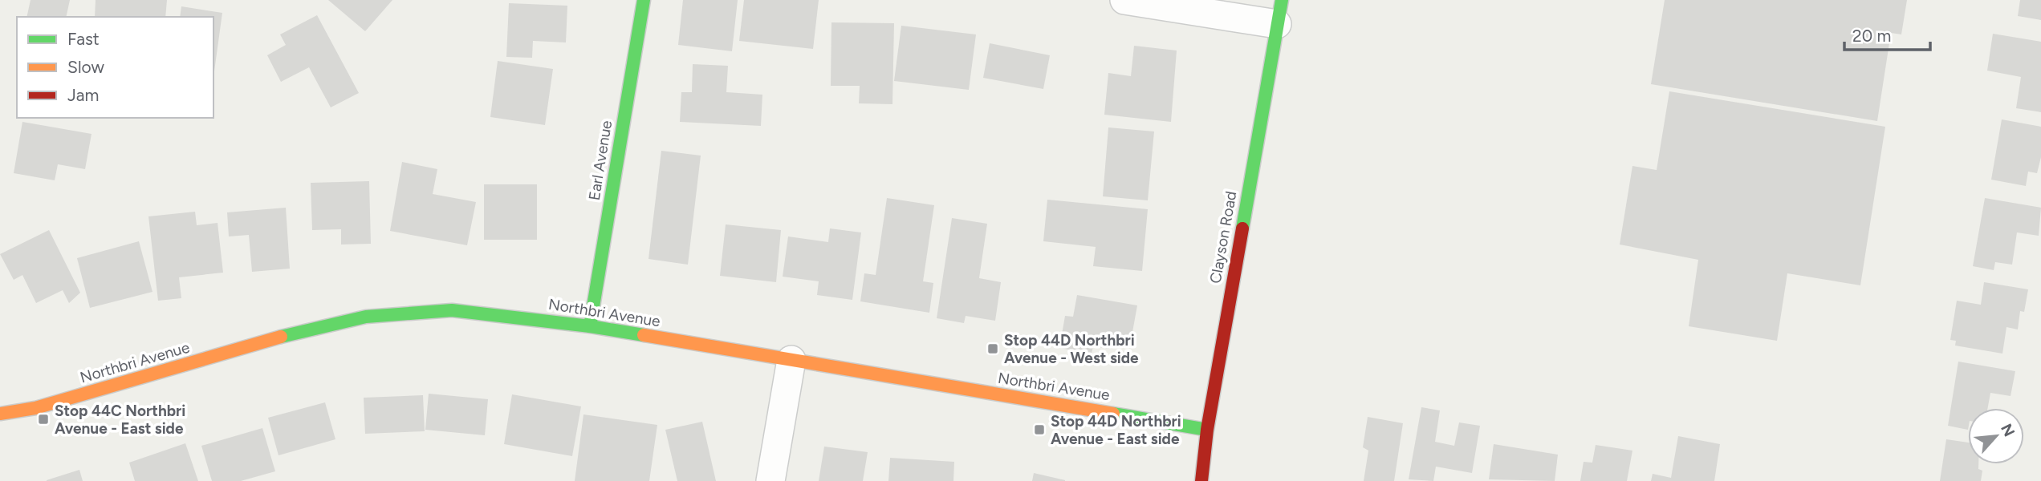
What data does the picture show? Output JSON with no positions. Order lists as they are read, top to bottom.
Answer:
{
  "streets": {
    "street": ["Earl Avenue", "Clayson Road", "Northbri Avenue"]
  },
  "crossings": [
    ["Earl Avenue", "Northbri Avenue"],
    ["Clayson Road", "Northbri Avenue"]
  ],
  "places": {
    "transit": ["Stop 44D Northbri Avenue - West side", "Stop 44C Northbri Avenue - East side", "Stop 44D Northbri Avenue - East side"]
  },
  "legend": ["Fast", "Slow", "Jam"],
  "scale_bar": "20 m",
  "north": "top right"
}
